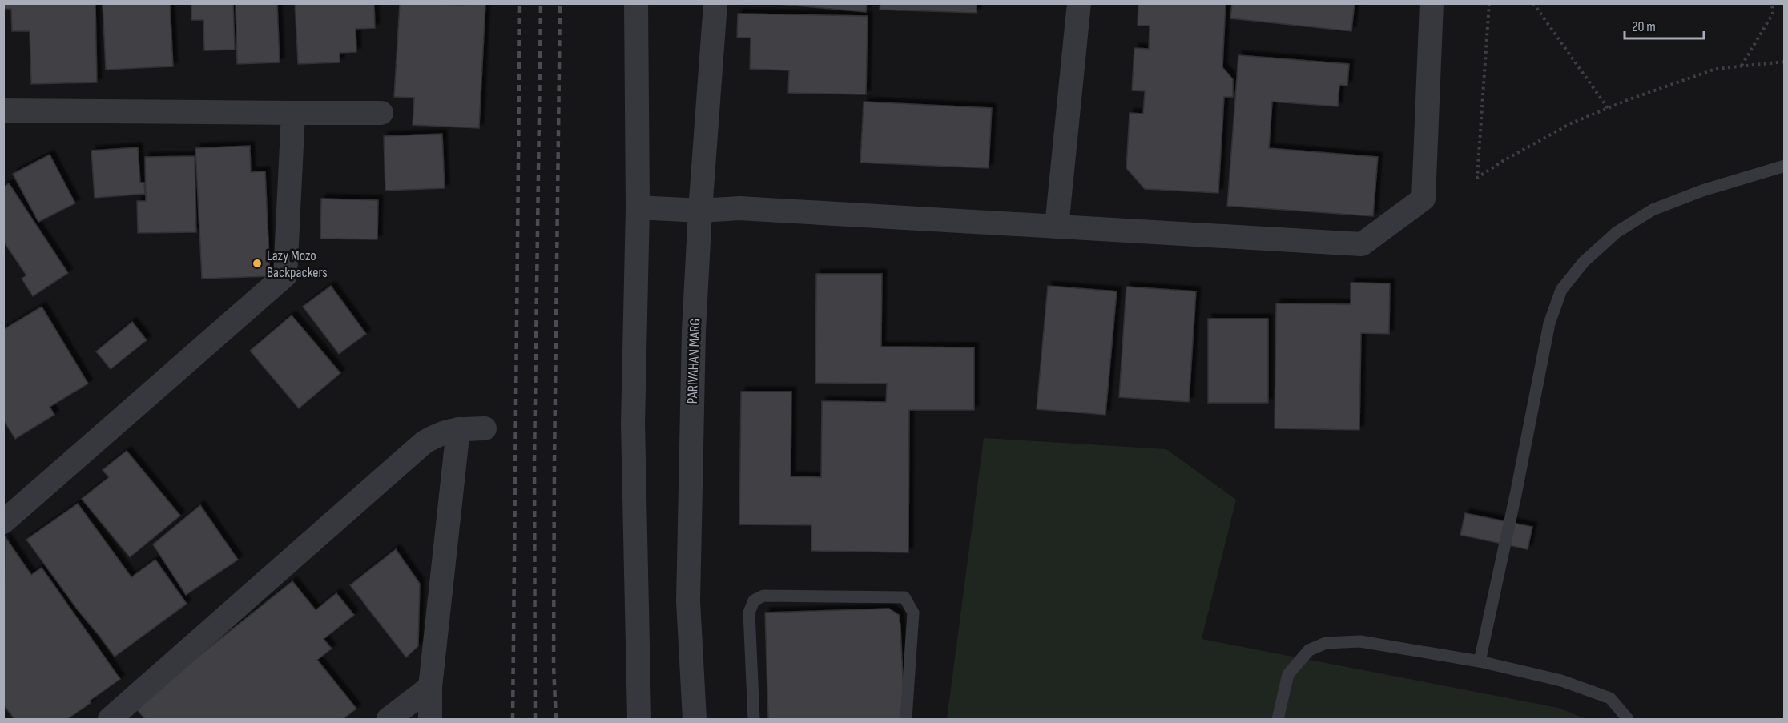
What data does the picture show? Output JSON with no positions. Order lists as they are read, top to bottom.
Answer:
{
  "streets": {
    "street": ["PARIVAHAN MARG"]
  },
  "places": ["Lazy Mozo Backpackers"],
  "scale_bar": "20 m"
}
